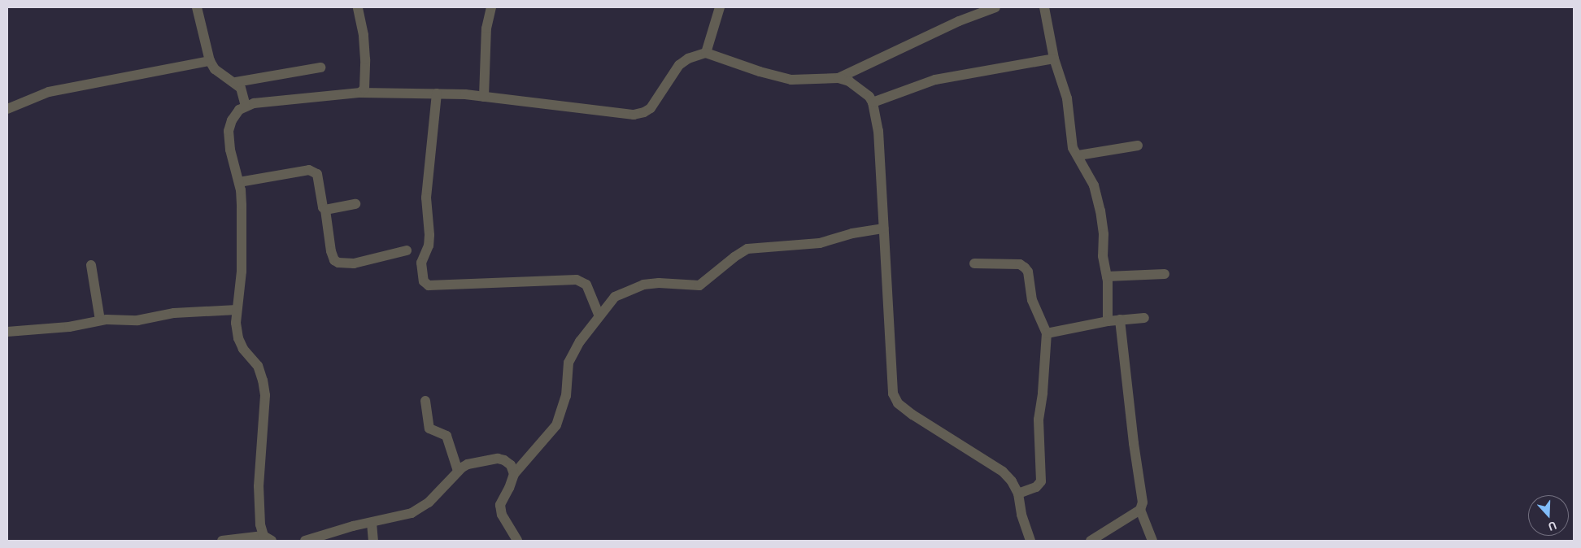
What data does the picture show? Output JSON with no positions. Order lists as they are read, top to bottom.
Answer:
{
  "north": "bottom"
}
